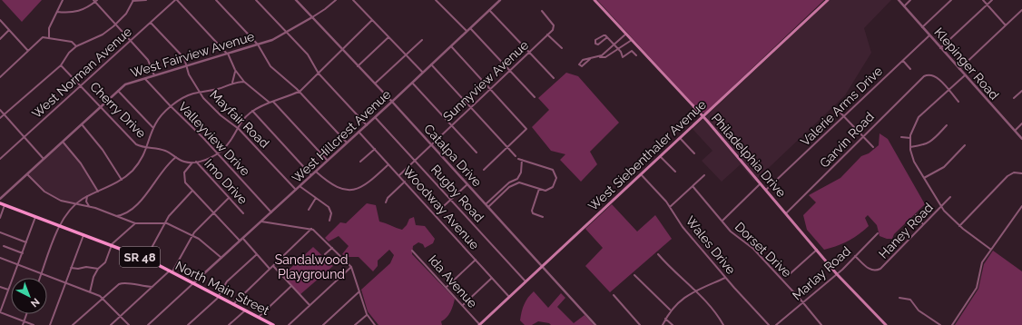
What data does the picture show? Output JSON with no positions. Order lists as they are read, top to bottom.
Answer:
{
  "streets": {
    "main road": [
      "West Siebenthaler Avenue",
      "Philadelphia Drive",
      "SR 48",
      "North Main Street"
    ],
    "street": [
      "West Fairview Avenue",
      "Klepinger Road",
      "West Norman Avenue",
      "Sunnyview Avenue",
      "Valerie Arms Drive",
      "Cherry Drive",
      "Mayfair Road",
      "West Hillcrest Avenue",
      "Valleyview Drive",
      "Garvin Road",
      "Catalpa Drive",
      "Imo Drive",
      "Rugby Road",
      "Woodway Avenue",
      "Haney Road",
      "Wales Drive",
      "Dorset Drive",
      "Marlay Road",
      "Ida Avenue"
    ]
  },
  "crossings": [
    ["West Fairview Avenue", "Cherry Drive"],
    ["West Fairview Avenue", "Mayfair Road"],
    ["West Fairview Avenue", "Valleyview Drive"],
    ["West Fairview Avenue", "Catalpa Drive"],
    ["Klepinger Road", "Valerie Arms Drive"],
    ["West Norman Avenue", "Cherry Drive"],
    ["West Norman Avenue", "Mayfair Road"],
    ["Sunnyview Avenue", "Catalpa Drive"],
    ["Sunnyview Avenue", "Rugby Road"],
    ["Sunnyview Avenue", "Woodway Avenue"],
    ["Valerie Arms Drive", "Philadelphia Drive"],
    ["Cherry Drive", "Imo Drive"],
    ["Mayfair Road", "West Hillcrest Avenue"],
    ["West Hillcrest Avenue", "Valleyview Drive"],
    ["West Hillcrest Avenue", "Catalpa Drive"],
    ["West Hillcrest Avenue", "Rugby Road"],
    ["West Hillcrest Avenue", "Woodway Avenue"],
    ["West Hillcrest Avenue", "North Main Street"],
    ["Garvin Road", "Philadelphia Drive"],
    ["Catalpa Drive", "West Siebenthaler Avenue"],
    ["West Siebenthaler Avenue", "Philadelphia Drive"],
    ["West Siebenthaler Avenue", "Rugby Road"],
    ["West Siebenthaler Avenue", "Woodway Avenue"],
    ["West Siebenthaler Avenue", "Wales Drive"],
    ["West Siebenthaler Avenue", "Ida Avenue"],
    ["Philadelphia Drive", "Marlay Road"],
    ["Haney Road", "Marlay Road"],
    ["Dorset Drive", "Marlay Road"]
  ],
  "parks": ["Sandalwood Playground"],
  "north": "bottom right"
}
